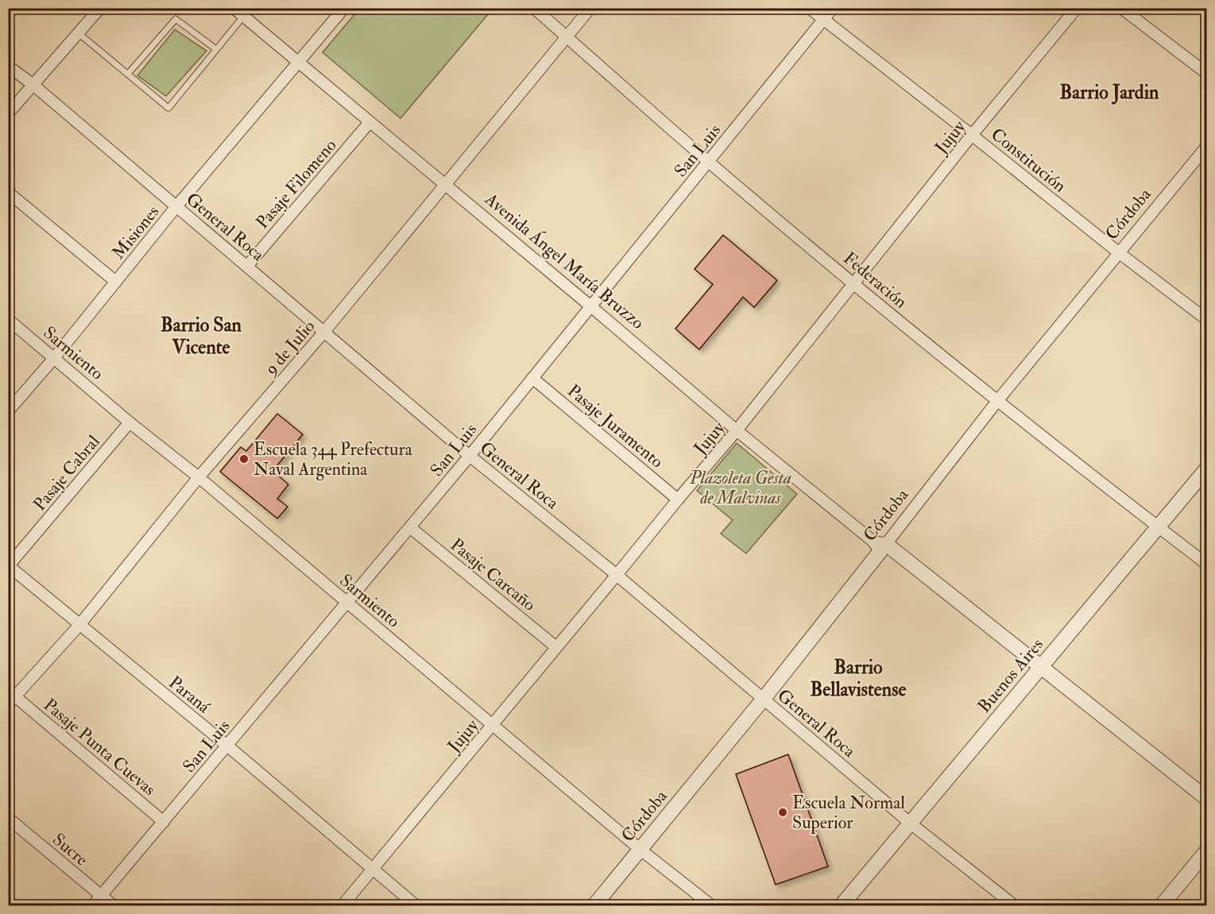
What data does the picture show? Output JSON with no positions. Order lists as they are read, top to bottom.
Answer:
{
  "streets": {
    "street": [
      "Jujuy",
      "San Luis",
      "Constitución",
      "Pasaje Filomeno",
      "Córdoba",
      "General Roca",
      "Misiones",
      "Avenida Ángel María Bruzzo",
      "Federación",
      "9 de Julio",
      "Sarmiento",
      "Pasaje Juramento",
      "Pasaje Cabral",
      "Pasaje Carcaño",
      "Buenos Aires",
      "Paraná",
      "Pasaje Punta Cuevas",
      "Sucre"
    ]
  },
  "crossings": [
    ["Jujuy", "Constitución"],
    ["Jujuy", "General Roca"],
    ["Jujuy", "Avenida Ángel María Bruzzo"],
    ["Jujuy", "Federación"],
    ["Jujuy", "Sarmiento"],
    ["Jujuy", "Pasaje Juramento"],
    ["Jujuy", "Pasaje Carcaño"],
    ["Jujuy", "Paraná"],
    ["San Luis", "Constitución"],
    ["San Luis", "General Roca"],
    ["San Luis", "Avenida Ángel María Bruzzo"],
    ["San Luis", "Federación"],
    ["San Luis", "Sarmiento"],
    ["San Luis", "Pasaje Juramento"],
    ["San Luis", "Pasaje Carcaño"],
    ["San Luis", "Paraná"],
    ["San Luis", "Pasaje Punta Cuevas"],
    ["San Luis", "Sucre"],
    ["Constitución", "Córdoba"],
    ["Pasaje Filomeno", "General Roca"],
    ["Pasaje Filomeno", "Avenida Ángel María Bruzzo"],
    ["Córdoba", "General Roca"],
    ["Córdoba", "Avenida Ángel María Bruzzo"],
    ["Córdoba", "Federación"],
    ["Córdoba", "Sarmiento"],
    ["General Roca", "Misiones"],
    ["General Roca", "9 de Julio"],
    ["General Roca", "Buenos Aires"],
    ["Misiones", "Avenida Ángel María Bruzzo"],
    ["Misiones", "Sarmiento"],
    ["Avenida Ángel María Bruzzo", "9 de Julio"],
    ["Avenida Ángel María Bruzzo", "Buenos Aires"],
    ["Federación", "9 de Julio"],
    ["Federación", "Buenos Aires"],
    ["9 de Julio", "Sarmiento"],
    ["9 de Julio", "Paraná"],
    ["9 de Julio", "Pasaje Punta Cuevas"],
    ["Sarmiento", "Pasaje Cabral"],
    ["Pasaje Cabral", "Paraná"]
  ],
  "districts": ["Barrio Jardin", "Barrio San Vicente", "Barrio Bellavistense"],
  "parks": ["Plazoleta Gesta de Malvinas"],
  "places": ["Escuela 344 Prefectura Naval Argentina", "Escuela Normal Superior"]
}
